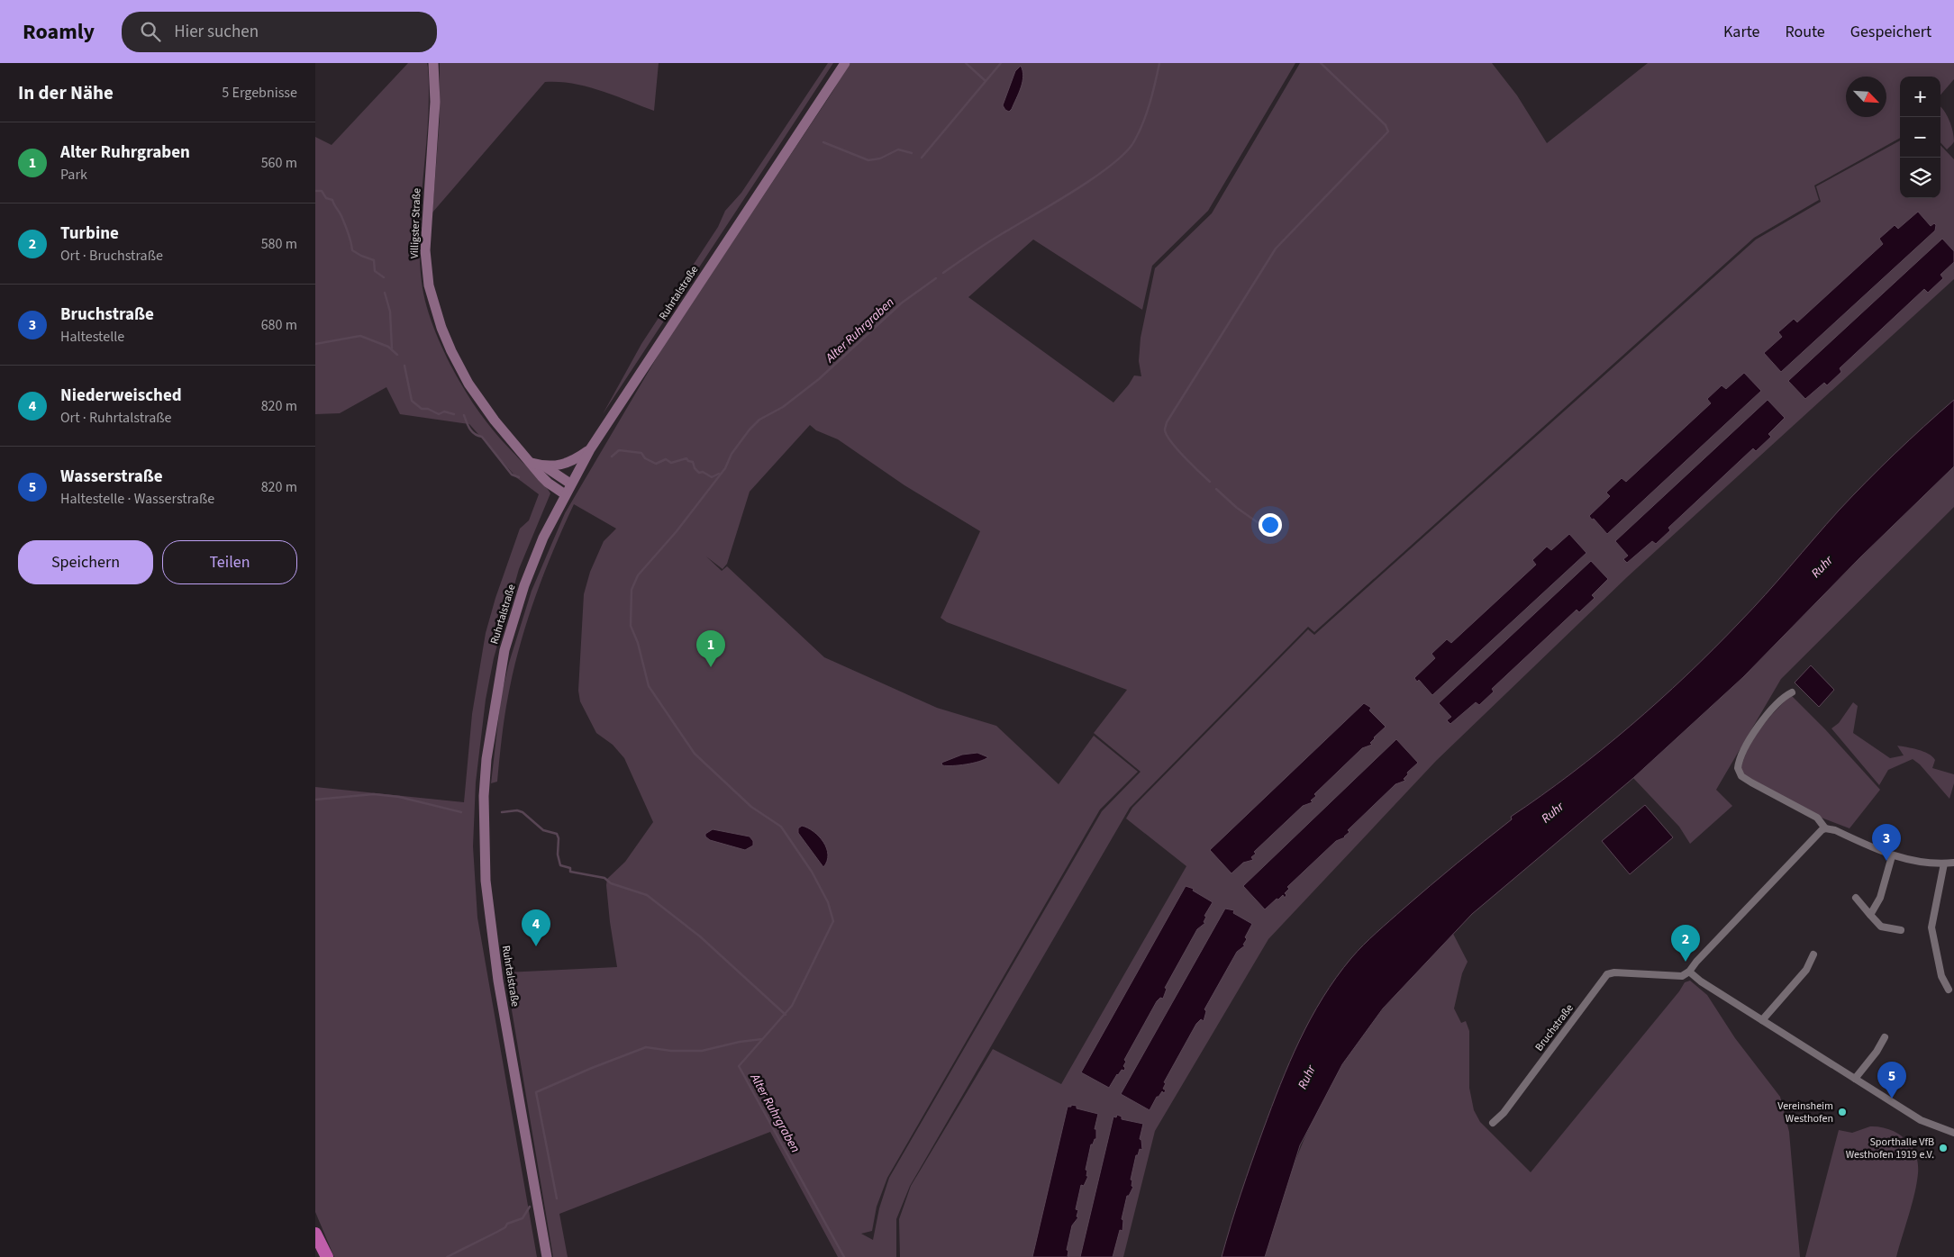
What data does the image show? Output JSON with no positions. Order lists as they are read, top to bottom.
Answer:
{
  "streets": {
    "main road": ["Villigster Straße", "Ruhrtalstraße"],
    "street": ["Bruchstraße"]
  },
  "crossings": [
    ["Villigster Straße", "Ruhrtalstraße"]
  ],
  "water": ["Alter Ruhrgraben", "Ruhr"],
  "places": ["Vereinsheim Westhofen", "Sporthalle VfB Westhofen 1919 e.V."],
  "north": "bottom right",
  "page": {
    "header": "Roamly",
    "search": "Hier suchen",
    "nav": ["Karte", "Route", "Gespeichert"],
    "heading": ["In der Nähe", "5 Ergebnisse"],
    "map_buttons": ["+", "−"],
    "list": [
      {
        "mark": "1",
        "name": "Alter Ruhrgraben",
        "note": "Park",
        "value": "560 m"
      },
      {
        "mark": "2",
        "name": "Turbine",
        "note": "Ort · Bruchstraße",
        "value": "580 m"
      },
      {
        "mark": "3",
        "name": "Bruchstraße",
        "note": "Haltestelle",
        "value": "680 m"
      },
      {
        "mark": "4",
        "name": "Niederweisched",
        "note": "Ort · Ruhrtalstraße",
        "value": "820 m"
      },
      {
        "mark": "5",
        "name": "Wasserstraße",
        "note": "Haltestelle · Wasserstraße",
        "value": "820 m"
      }
    ],
    "buttons": ["Speichern", "Teilen"],
    "pins": [
      "1",
      "3",
      "4",
      "2",
      "5"
    ]
  }
}
